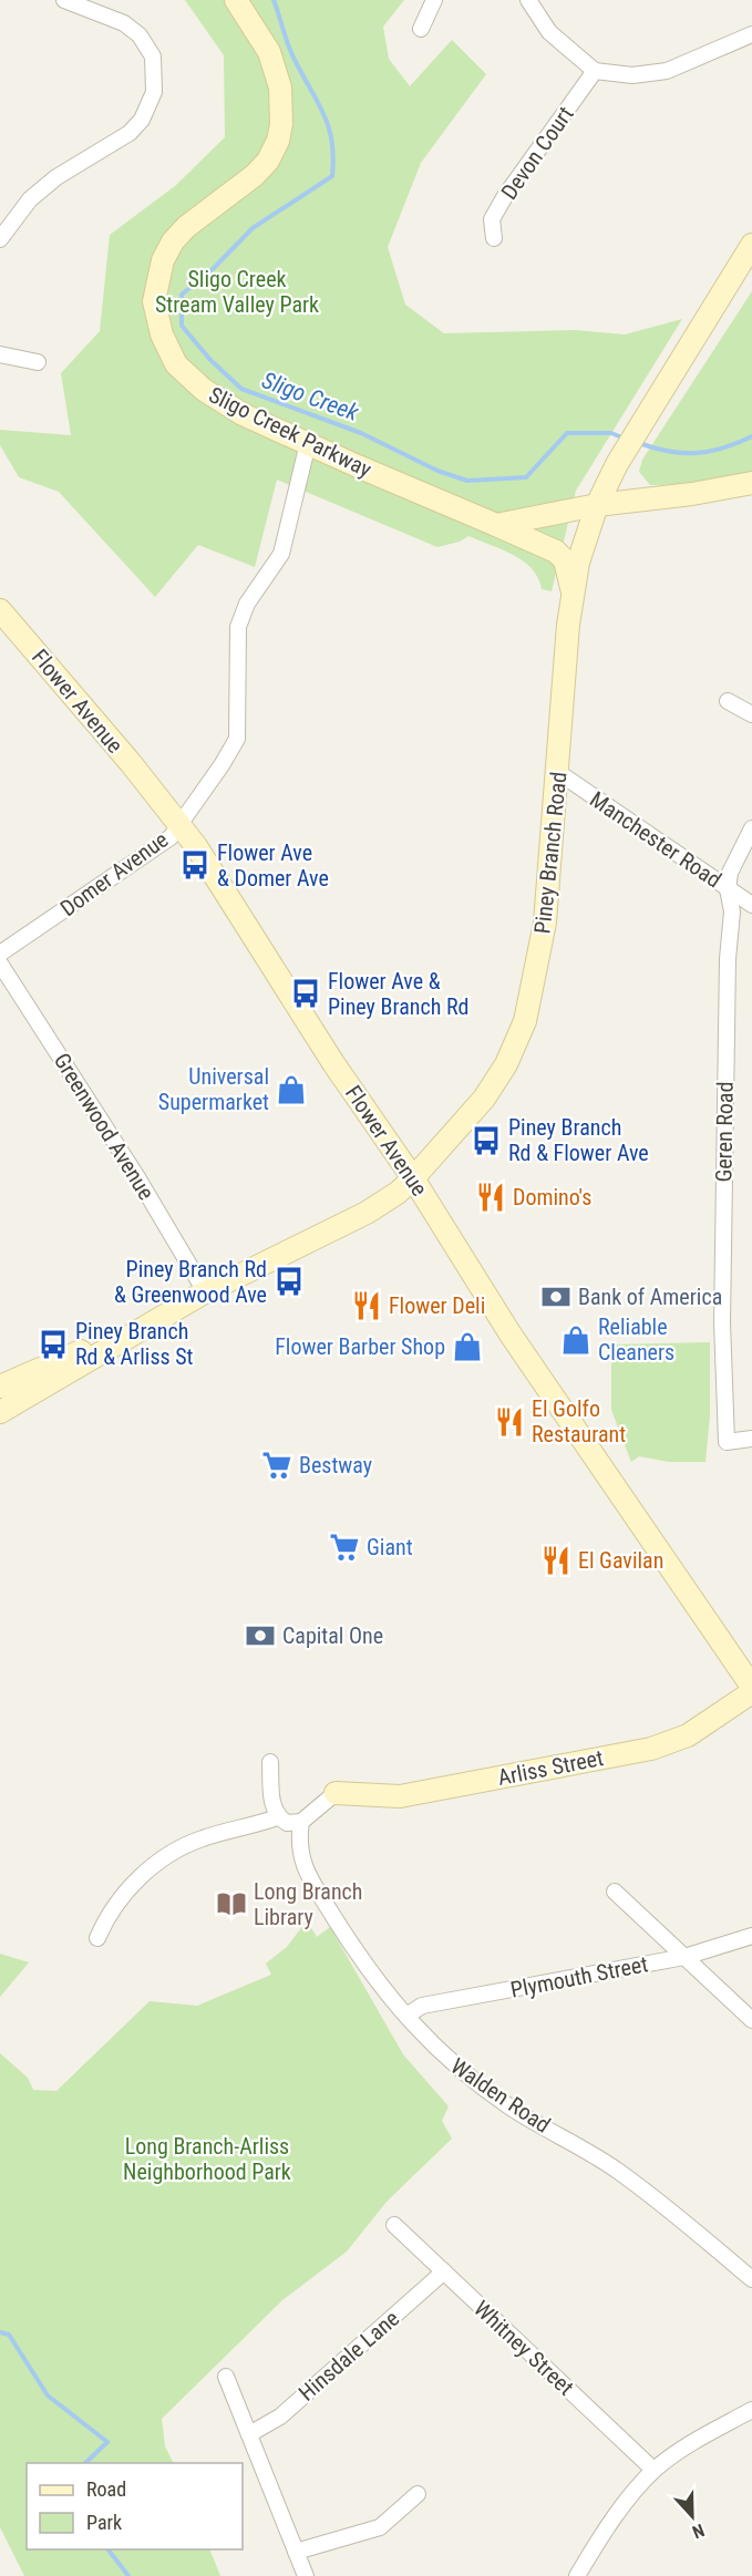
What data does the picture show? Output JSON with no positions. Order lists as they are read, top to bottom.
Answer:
{
  "streets": {
    "street": [
      "Devon Court",
      "Sligo Creek Parkway",
      "Flower Avenue",
      "Manchester Road",
      "Piney Branch Road",
      "Domer Avenue",
      "Greenwood Avenue",
      "Geren Road",
      "Arliss Street",
      "Plymouth Street",
      "Walden Road",
      "Whitney Street",
      "Hinsdale Lane"
    ]
  },
  "crossings": [
    ["Sligo Creek Parkway", "Piney Branch Road"],
    ["Sligo Creek Parkway", "Domer Avenue"],
    ["Flower Avenue", "Piney Branch Road"],
    ["Flower Avenue", "Domer Avenue"],
    ["Flower Avenue", "Arliss Street"],
    ["Manchester Road", "Piney Branch Road"],
    ["Manchester Road", "Geren Road"],
    ["Piney Branch Road", "Greenwood Avenue"],
    ["Plymouth Street", "Walden Road"],
    ["Whitney Street", "Hinsdale Lane"]
  ],
  "water": ["Sligo Creek"],
  "parks": ["Sligo Creek Stream Valley Park", "Long Branch-Arliss Neighborhood Park"],
  "places": {
    "bus stop": [
      "Flower Ave & Domer Ave",
      "Flower Ave & Piney Branch Rd",
      "Piney Branch Rd & Flower Ave",
      "Piney Branch Rd & Greenwood Ave",
      "Piney Branch Rd & Arliss St"
    ],
    "shop": ["Universal Supermarket", "Reliable Cleaners", "Flower Barber Shop"],
    "restaurant": [
      "Domino's",
      "Flower Deli",
      "El Golfo Restaurant",
      "El Gavilan"
    ],
    "bank": ["Bank of America", "Capital One"],
    "supermarket": ["Bestway", "Giant"],
    "library": ["Long Branch Library"]
  },
  "legend": ["Road", "Park"],
  "north": "bottom"
}
